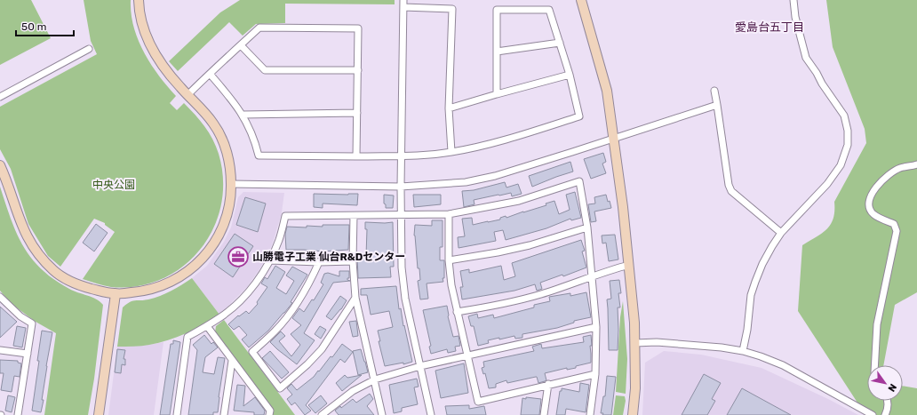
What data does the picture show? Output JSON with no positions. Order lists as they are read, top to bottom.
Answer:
{
  "districts": ["愛島台五丁目"],
  "parks": ["中央公園"],
  "places": {
    "office": ["山勝電子工業 仙台R&Dセンター"]
  },
  "scale_bar": "50 m",
  "north": "bottom right"
}
